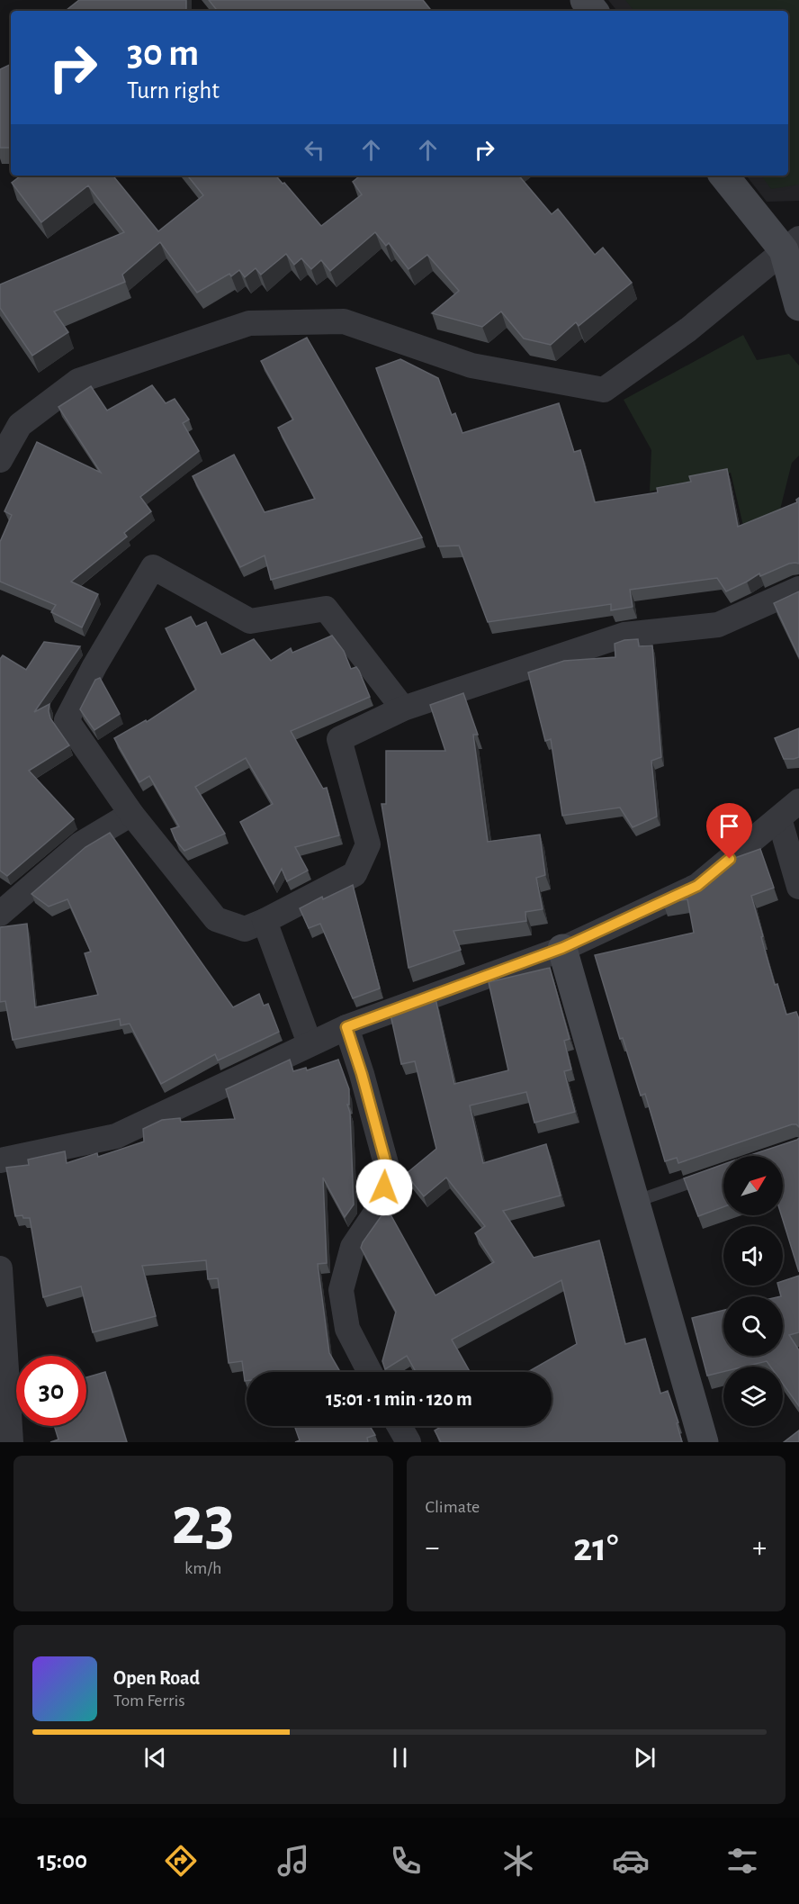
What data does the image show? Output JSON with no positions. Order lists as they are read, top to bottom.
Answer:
{
  "north": "top right",
  "page": {
    "turn": ["30 m", "Turn right"],
    "limit": "30",
    "trip": "15:01 · 1 min · 120 m",
    "tile": [
      ["23", "km/h"],
      "Climate"
    ],
    "heat": ["−", "21°", "+"],
    "song": ["Open Road", "Tom Ferris"],
    "tabs": "15:00"
  }
}
